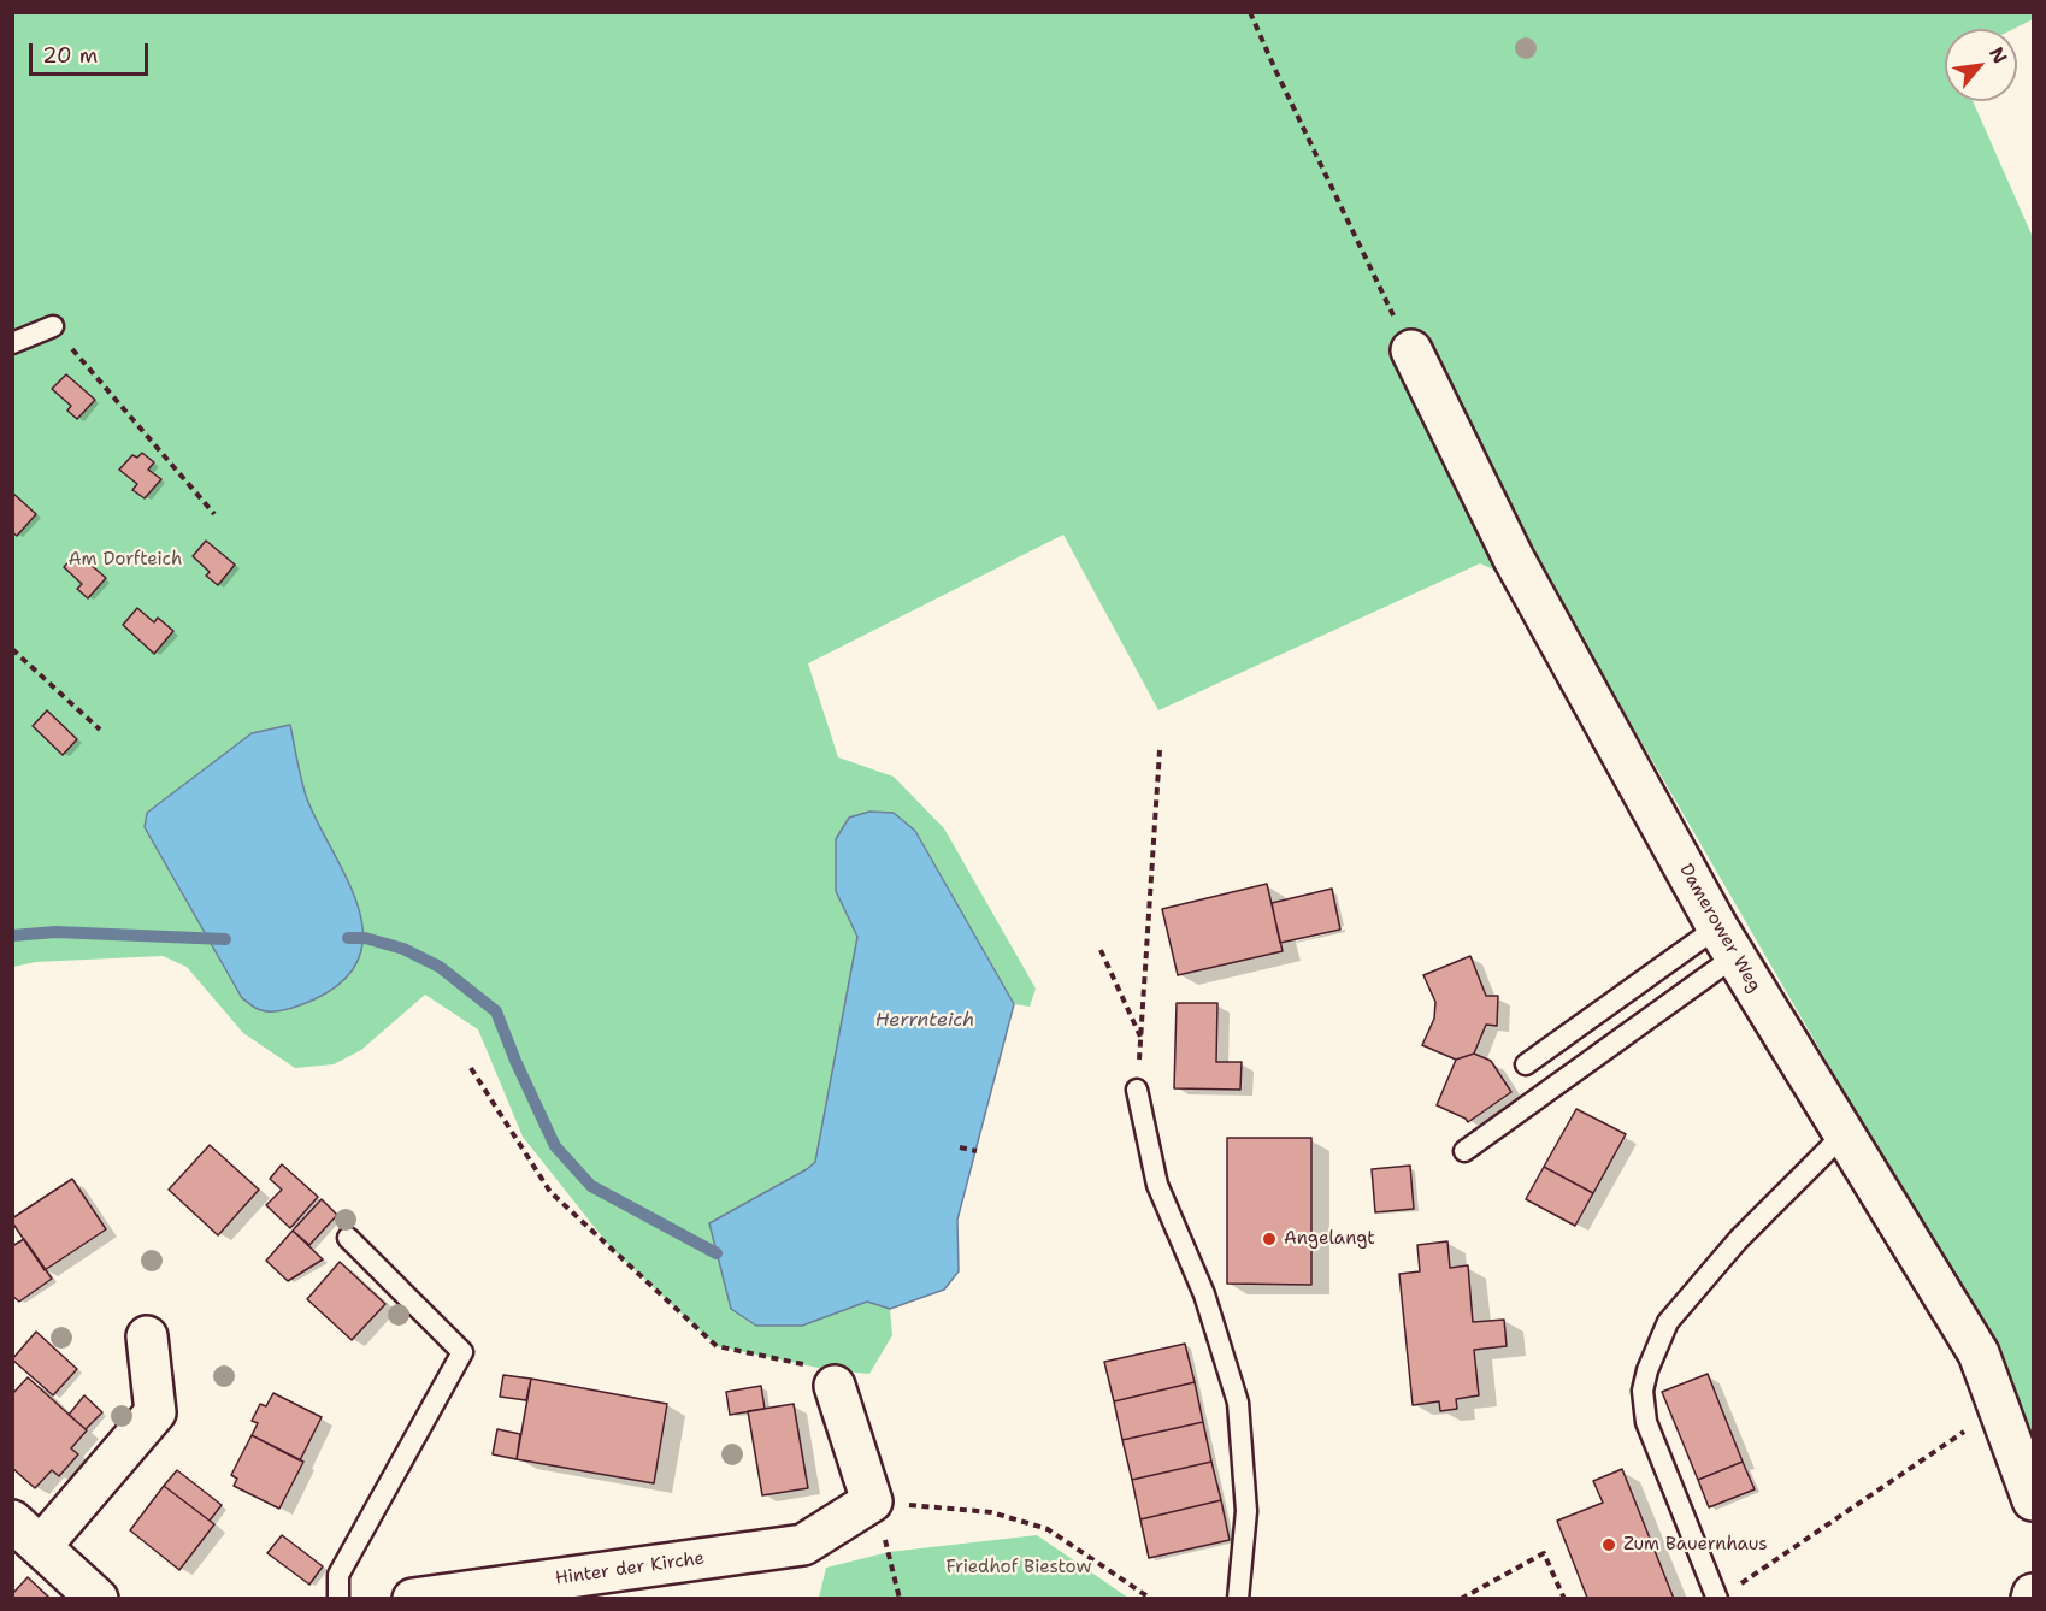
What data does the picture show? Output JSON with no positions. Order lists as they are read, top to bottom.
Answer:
{
  "streets": {
    "street": ["Damerower Weg", "Hinter der Kirche"]
  },
  "water": ["Herrnteich"],
  "parks": ["Am Dorfteich", "Friedhof Biestow"],
  "places": ["Angelangt", "Zum Bauernhaus"],
  "scale_bar": "20 m",
  "north": "top right"
}
